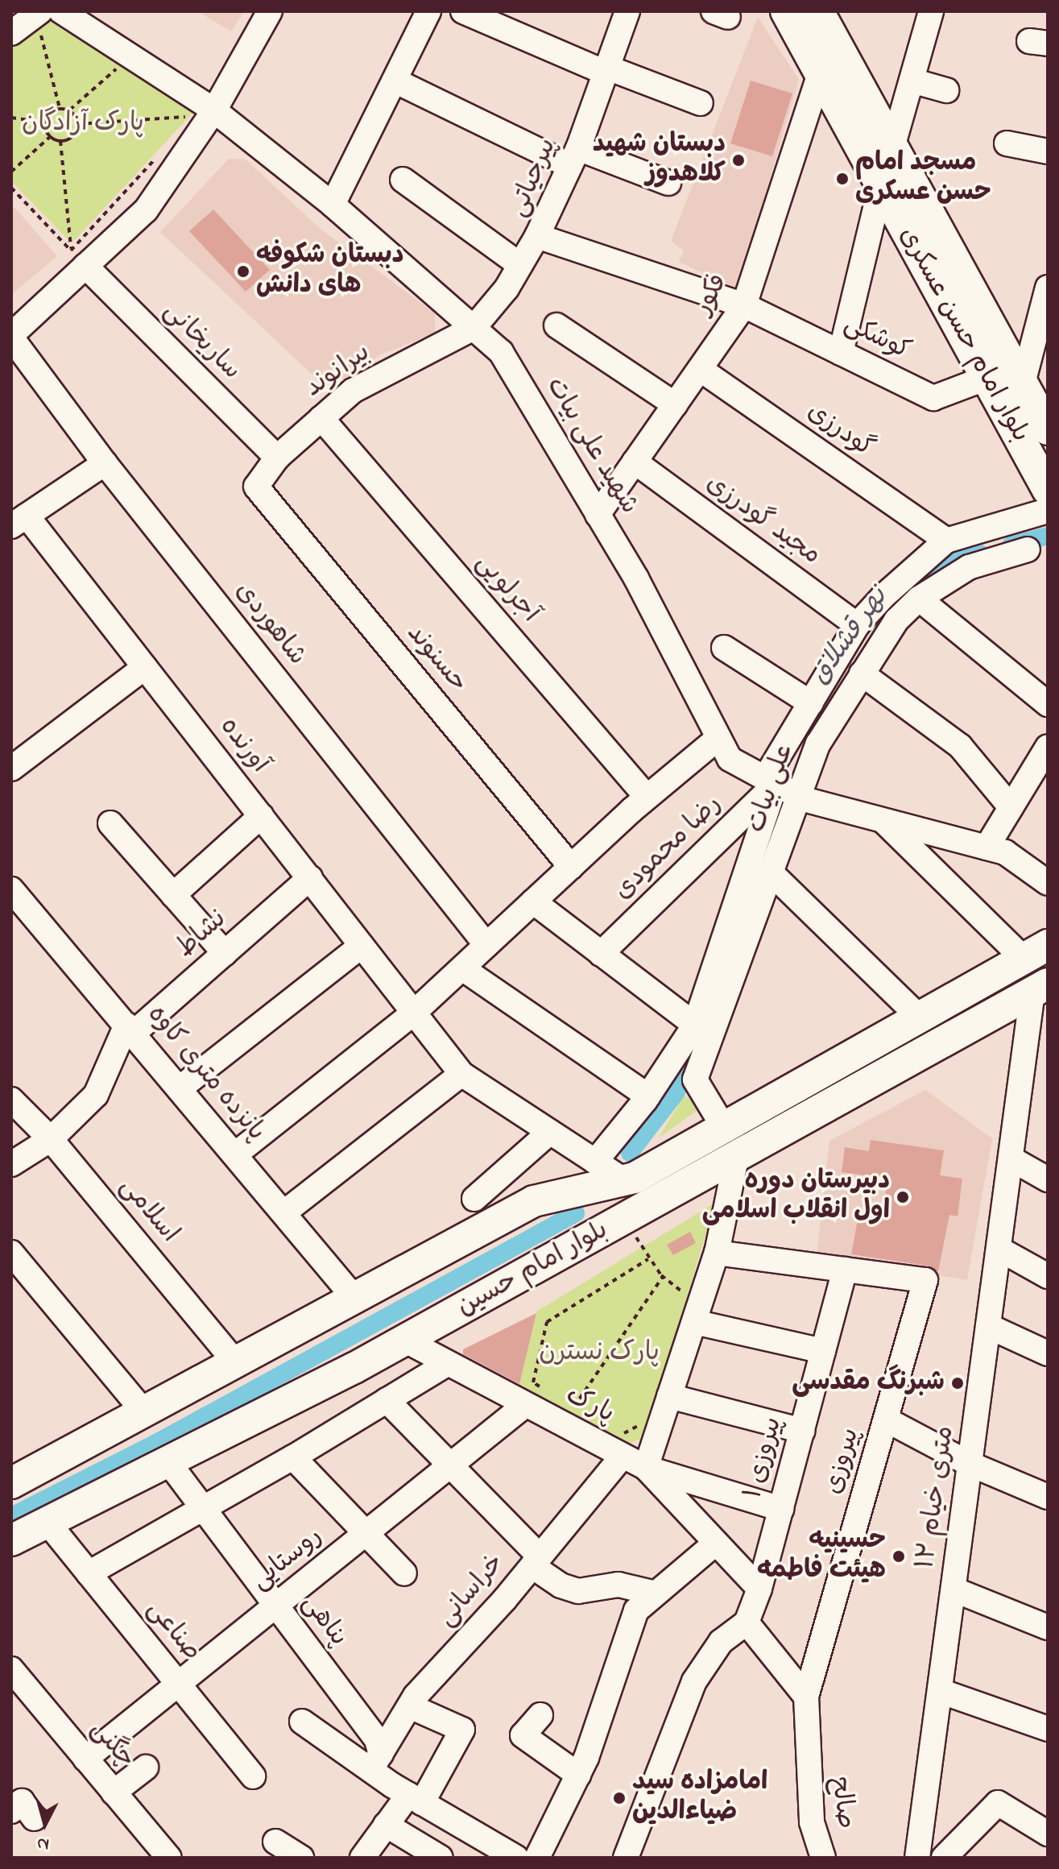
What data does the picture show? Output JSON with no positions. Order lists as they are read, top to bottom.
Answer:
{
  "streets": {
    "main road": ["بلوار امام حسن عسکری", "بلوار امام حسین"],
    "street": [
      "پیرحیاتی",
      "فکور",
      "کوشکی",
      "ساریخانی",
      "بیرانوند",
      "گودرزی",
      "شهید علی بیات",
      "مجید گودرزی",
      "آجرلویی",
      "شاهوردی",
      "حسنوند",
      "آورنده",
      "علی بیات",
      "رضا محمودی",
      "نشاط",
      "پانزده متری کاوه",
      "اسلامی",
      "پارک",
      "پیروزی ۱",
      "پیروزی",
      "۱۲ متری خیام",
      "روستایی",
      "خراسانی",
      "پناهی",
      "صناعی",
      "چگنی",
      "صالح"
    ]
  },
  "crossings": [
    ["پیرحیاتی", "فکور"],
    ["پیرحیاتی", "کوشکی"],
    ["فکور", "بلوار امام حسن عسکری"],
    ["فکور", "کوشکی"],
    ["فکور", "گودرزی"],
    ["فکور", "شهید علی بیات"],
    ["فکور", "مجید گودرزی"],
    ["بلوار امام حسن عسکری", "کوشکی"],
    ["ساریخانی", "بیرانوند"],
    ["بیرانوند", "شهید علی بیات"],
    ["بیرانوند", "آجرلویی"],
    ["بیرانوند", "حسنوند"],
    ["شهید علی بیات", "علی بیات"],
    ["شهید علی بیات", "رضا محمودی"],
    ["آورنده", "علی بیات"],
    ["آورنده", "نشاط"],
    ["آورنده", "بلوار امام حسین"],
    ["علی بیات", "رضا محمودی"],
    ["علی بیات", "بلوار امام حسین"],
    ["نشاط", "پانزده متری کاوه"],
    ["پانزده متری کاوه", "بلوار امام حسین"],
    ["اسلامی", "بلوار امام حسین"],
    ["بلوار امام حسین", "پارک"],
    ["بلوار امام حسین", "۱۲ متری خیام"],
    ["بلوار امام حسین", "پناهی"],
    ["بلوار امام حسین", "صناعی"],
    ["پارک", "روستایی"],
    ["پارک", "خراسانی"],
    ["پیروزی ۱", "پیروزی"],
    ["پیروزی", "صالح"],
    ["روستایی", "پناهی"],
    ["روستایی", "صناعی"],
    ["روستایی", "چگنی"],
    ["خراسانی", "پناهی"]
  ],
  "water": ["نهر قشلاق"],
  "parks": ["پارک آزادگان", "پارک نسترن"],
  "places": [
    "دبستان شهید کلاهدوز",
    "مسجد امام حسن عسکری",
    "دبستان شکوفه های دانش",
    "دبیرستان دوره اول انقلاب اسلامی",
    "شبرنگ مقدسی",
    "حسینیه هیئت فاطمه",
    "امامزاده سید ضیاءالدین"
  ],
  "north": "bottom"
}
